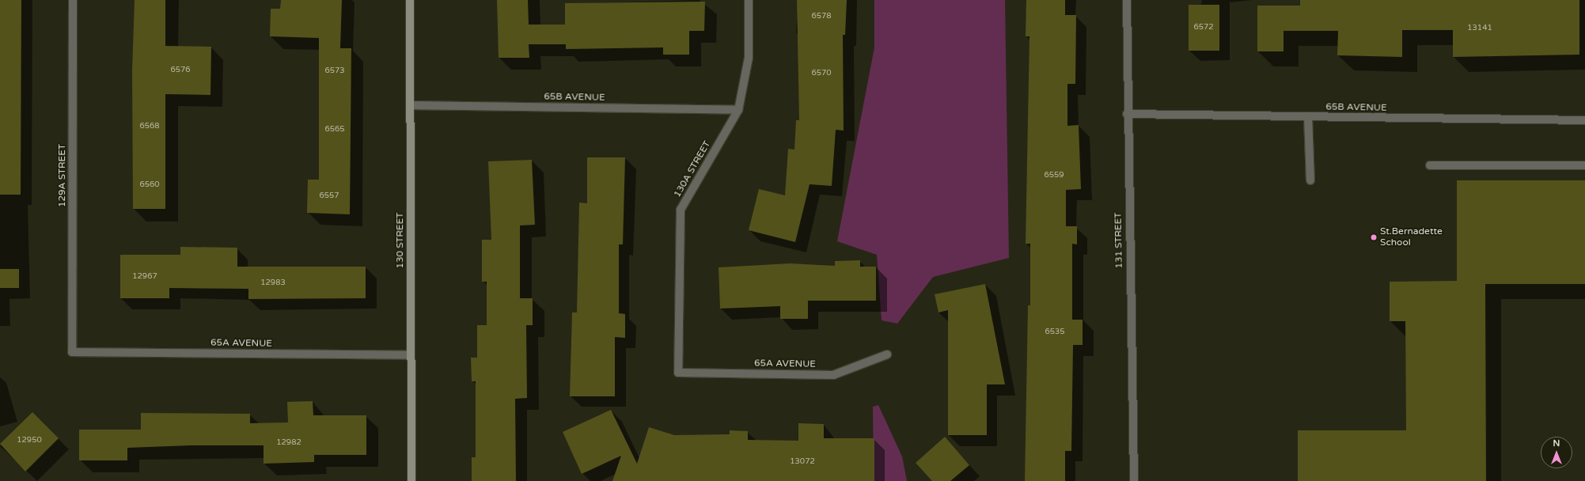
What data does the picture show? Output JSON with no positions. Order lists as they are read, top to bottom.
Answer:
{
  "streets": {
    "street": [
      "65B AVENUE",
      "130A STREET",
      "129A STREET",
      "130 STREET",
      "131 STREET",
      "65A AVENUE"
    ]
  },
  "crossings": [
    ["65B AVENUE", "130A STREET"],
    ["65B AVENUE", "130 STREET"],
    ["65B AVENUE", "131 STREET"],
    ["130A STREET", "65A AVENUE"],
    ["129A STREET", "65A AVENUE"],
    ["130 STREET", "65A AVENUE"]
  ],
  "places": ["St.Bernadette School"],
  "house_numbers": [
    "6578",
    "6572",
    "13141",
    "6576",
    "6573",
    "6570",
    "6568",
    "6565",
    "6559",
    "6560",
    "6557",
    "12967",
    "12983",
    "6535",
    "12950",
    "12982",
    "13072"
  ],
  "north": "top"
}
